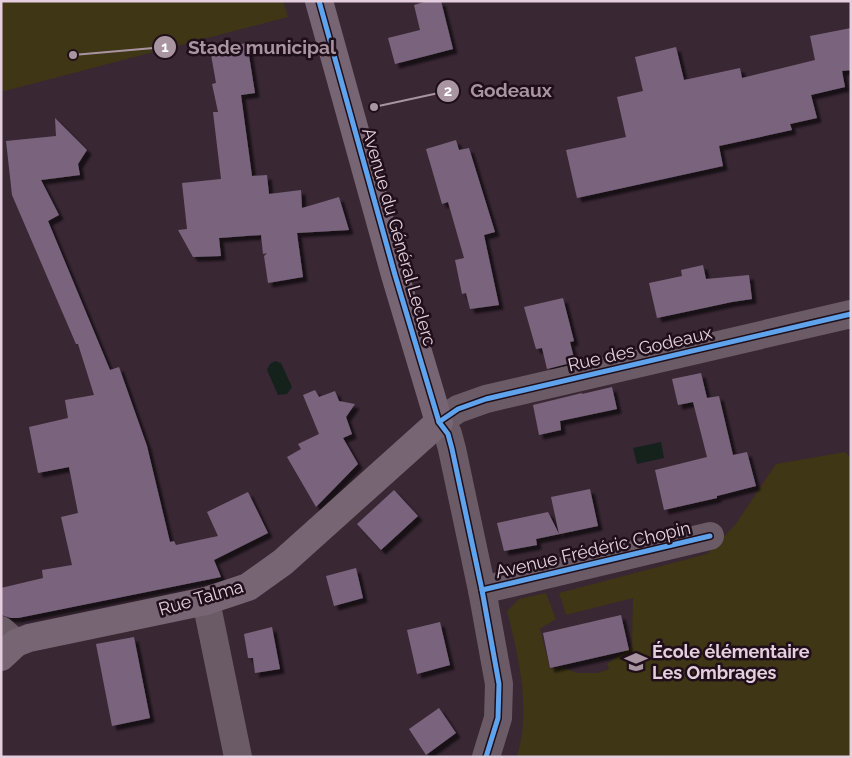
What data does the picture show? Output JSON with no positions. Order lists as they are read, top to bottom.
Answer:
{
  "streets": {
    "main road": ["Avenue du Général Leclerc", "Rue Talma"],
    "street": ["Rue des Godeaux", "Avenue Frédéric Chopin"]
  },
  "crossings": [
    ["Avenue du Général Leclerc", "Rue des Godeaux"],
    ["Avenue du Général Leclerc", "Rue Talma"],
    ["Rue des Godeaux", "Rue Talma"]
  ],
  "places": {
    "other": ["Stade municipal", "Godeaux"],
    "school or university": ["École élémentaire Les Ombrages"]
  }
}
